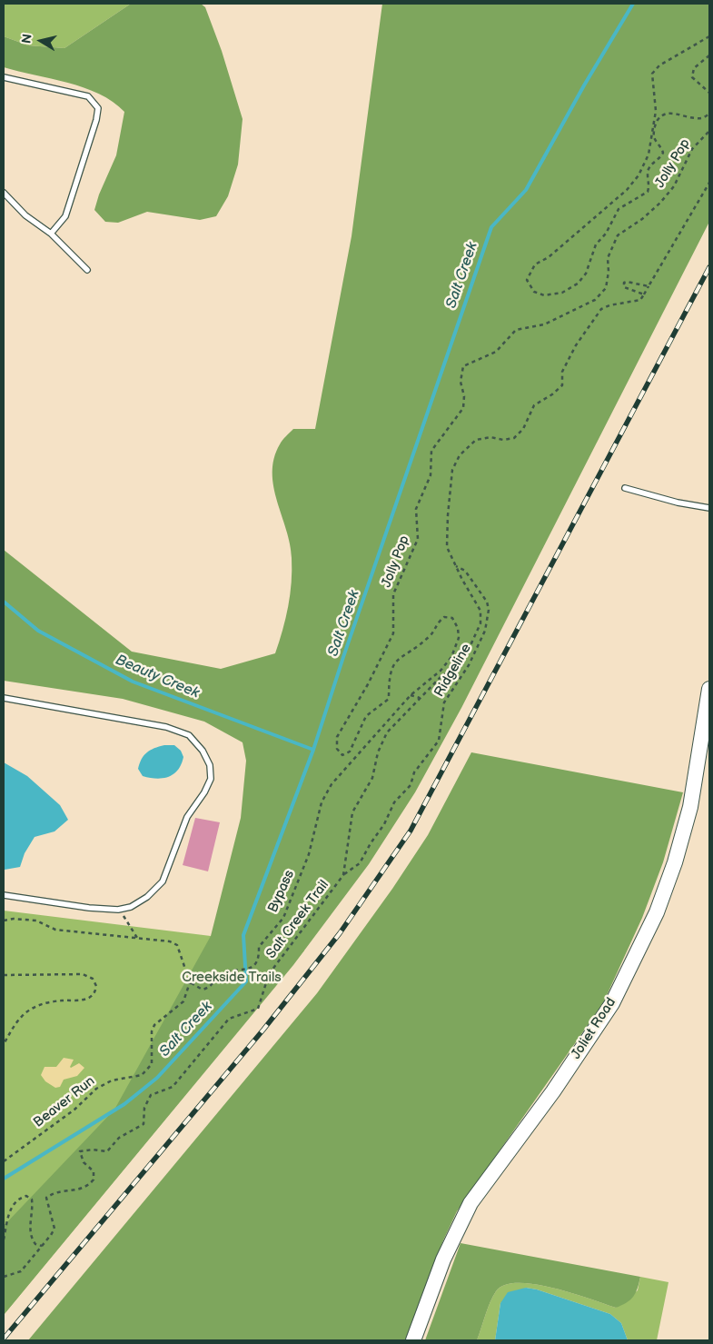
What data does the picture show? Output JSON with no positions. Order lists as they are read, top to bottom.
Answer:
{
  "streets": {
    "main road": ["Joliet Road"],
    "path": [
      "Jolly Pop",
      "Ridgeline",
      "Bypass",
      "Salt Creek Trail",
      "Beaver Run"
    ]
  },
  "crossings": [
    ["Jolly Pop", "Bypass"],
    ["Ridgeline", "Salt Creek Trail"],
    ["Bypass", "Beaver Run"]
  ],
  "water": ["Salt Creek", "Beauty Creek"],
  "parks": ["Creekside Trails"],
  "north": "left"
}
